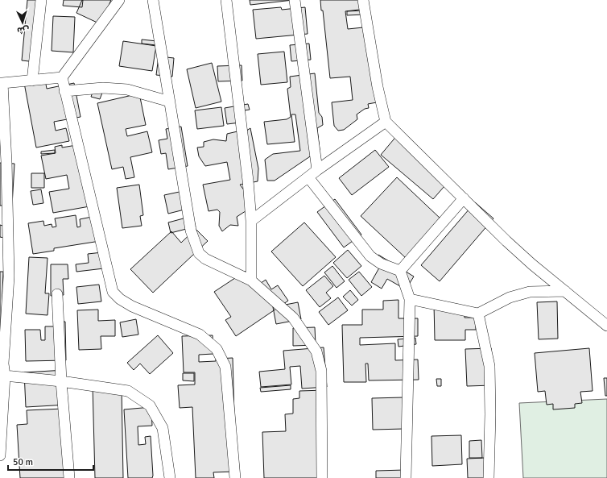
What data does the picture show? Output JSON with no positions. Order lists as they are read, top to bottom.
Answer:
{
  "scale_bar": "50 m",
  "north": "bottom"
}
